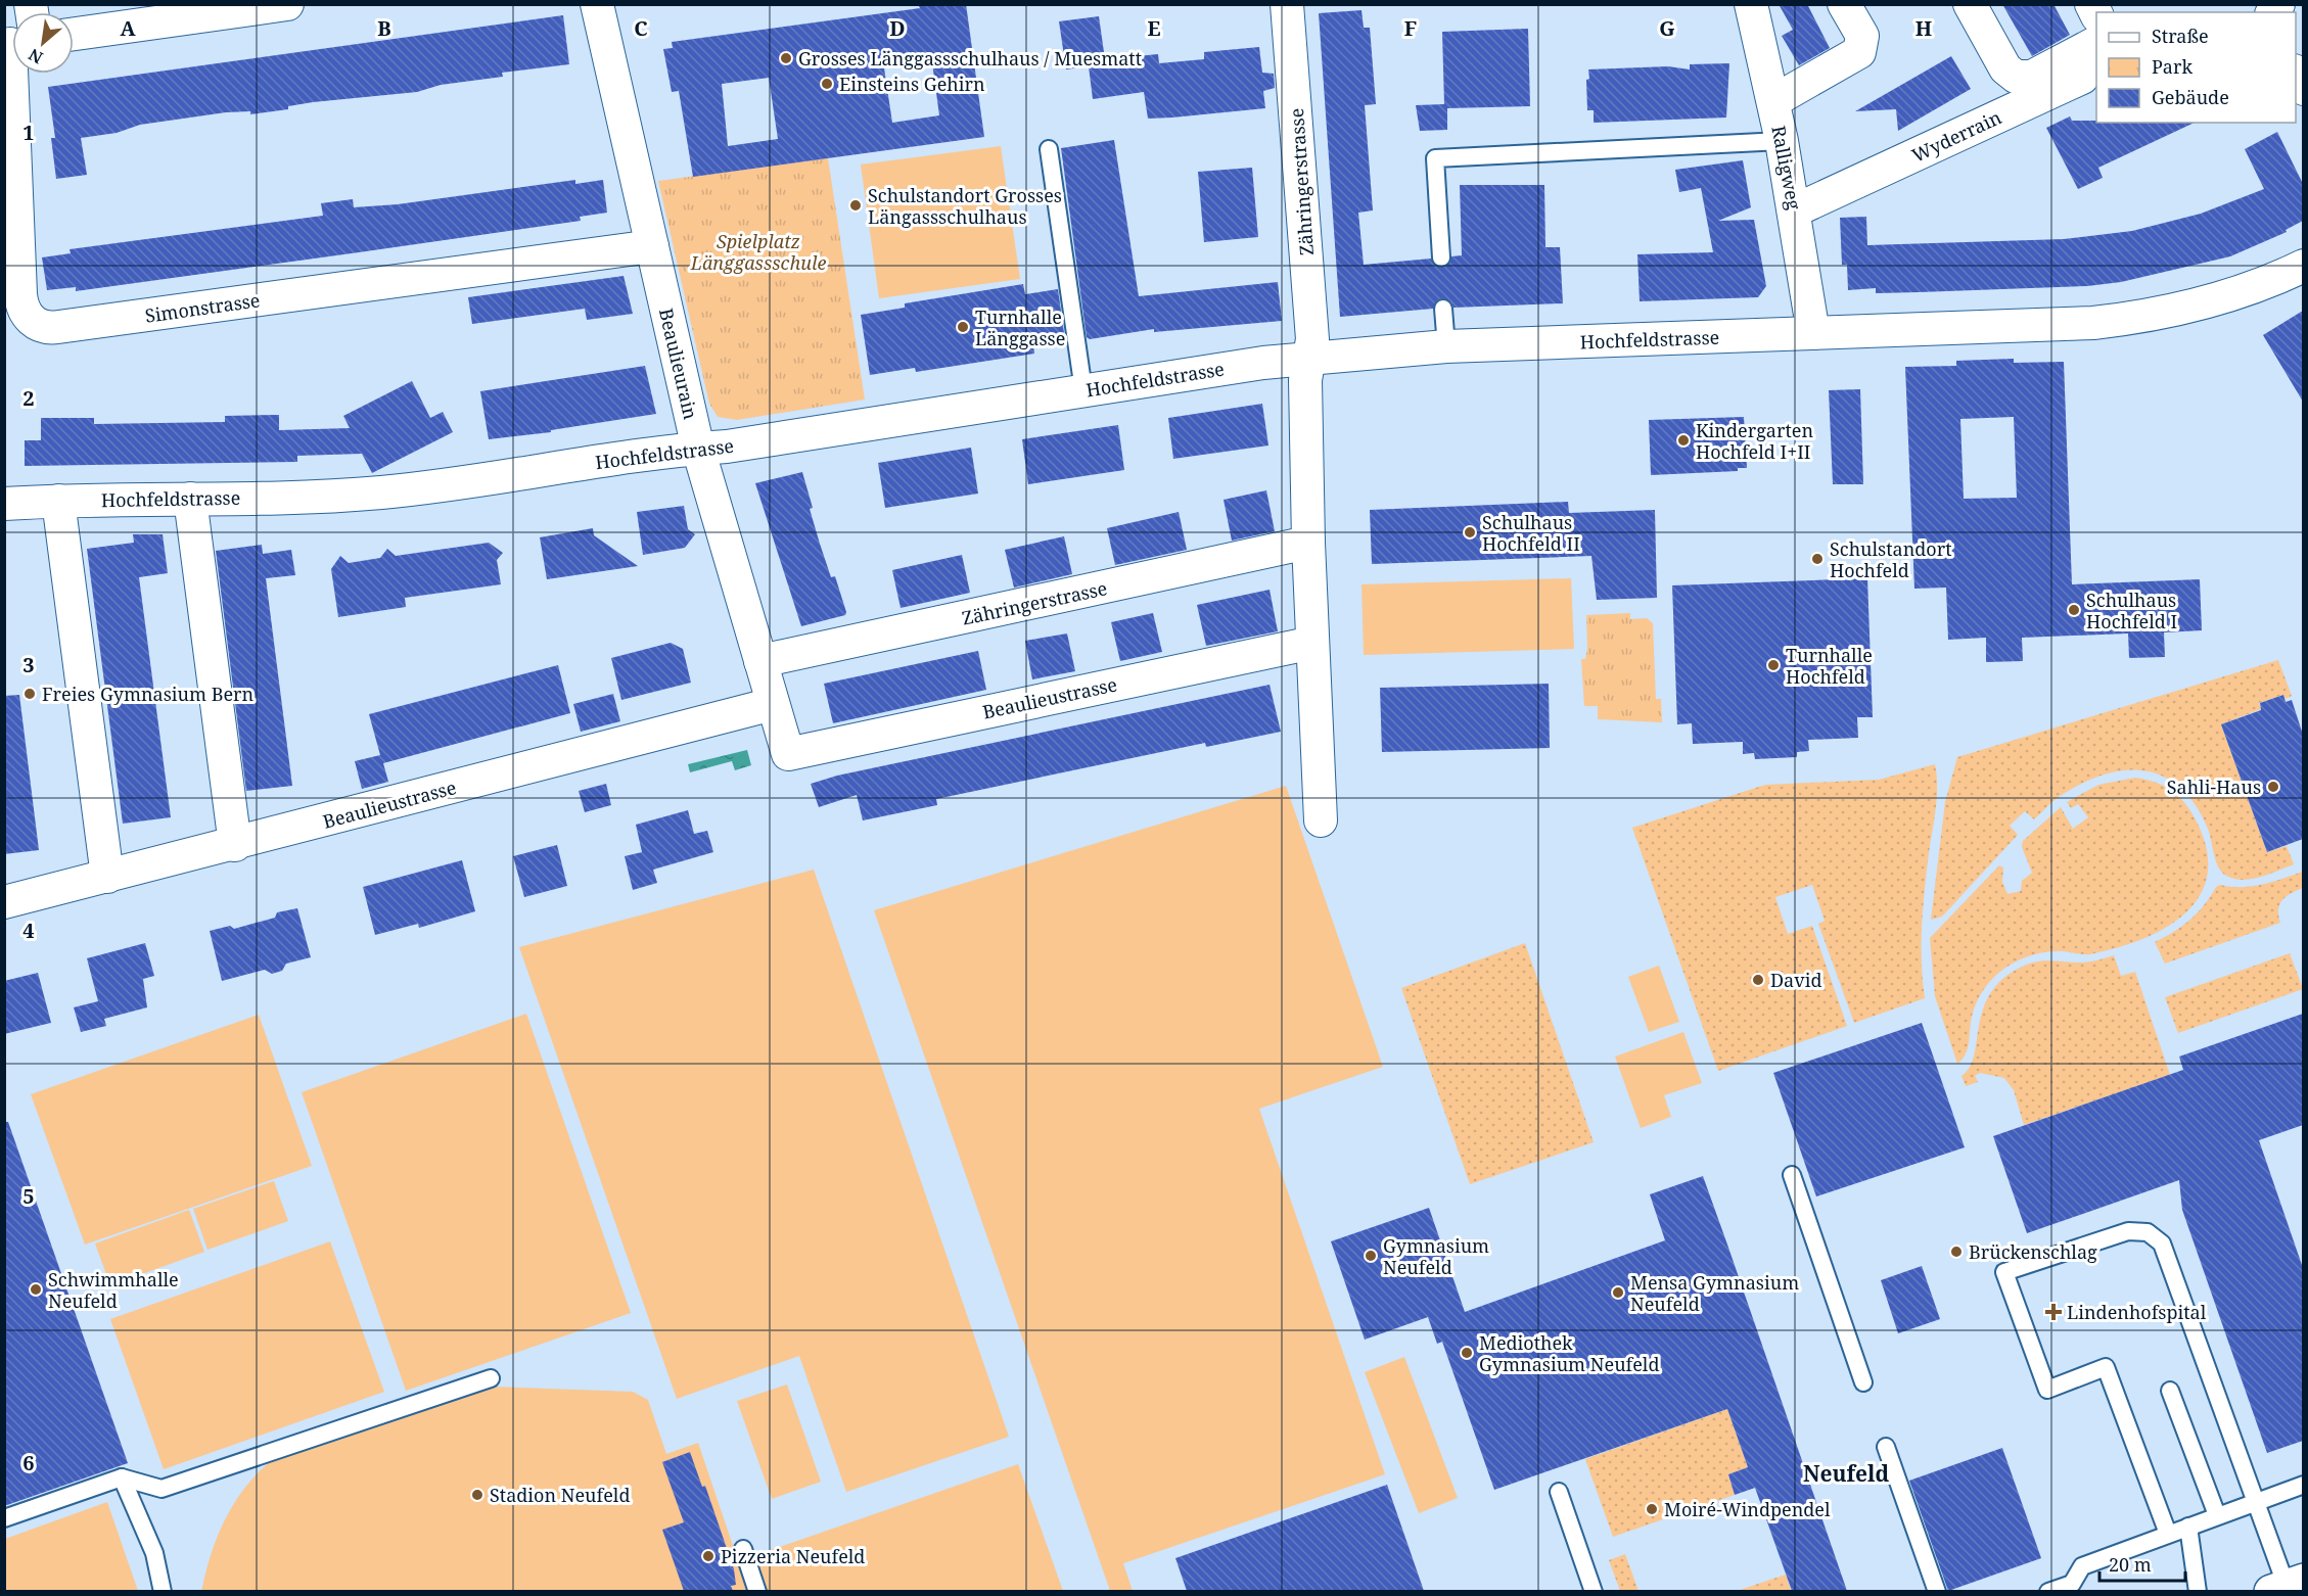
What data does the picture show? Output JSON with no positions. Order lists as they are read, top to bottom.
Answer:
{
  "streets": {
    "street": [
      "Wyderrain",
      "Ralligweg",
      "Zähringerstrasse",
      "Simonstrasse",
      "Hochfeldstrasse",
      "Beaulieurain",
      "Beaulieustrasse"
    ]
  },
  "crossings": [
    ["Wyderrain", "Ralligweg"],
    ["Ralligweg", "Hochfeldstrasse"],
    ["Zähringerstrasse", "Hochfeldstrasse"],
    ["Zähringerstrasse", "Beaulieurain"],
    ["Zähringerstrasse", "Beaulieustrasse"],
    ["Simonstrasse", "Beaulieurain"],
    ["Hochfeldstrasse", "Beaulieurain"],
    ["Beaulieurain", "Beaulieustrasse"]
  ],
  "districts": ["Neufeld"],
  "parks": ["Spielplatz Länggassschule"],
  "places": {
    "other": [
      "Grosses Länggassschulhaus / Muesmatt",
      "Einsteins Gehirn",
      "Schulstandort Grosses Längassschulhaus",
      "Turnhalle Länggasse",
      "Kindergarten Hochfeld I+II",
      "Schulhaus Hochfeld II",
      "Schulstandort Hochfeld",
      "Schulhaus Hochfeld I",
      "Turnhalle Hochfeld",
      "Freies Gymnasium Bern",
      "Sahli-Haus",
      "David",
      "Brückenschlag",
      "Gymnasium Neufeld",
      "Schwimmhalle Neufeld",
      "Mensa Gymnasium Neufeld",
      "Mediothek Gymnasium Neufeld",
      "Stadion Neufeld",
      "Moiré-Windpendel",
      "Pizzeria Neufeld"
    ],
    "health": ["Lindenhofspital"]
  },
  "legend": ["Straße", "Park", "Gebäude"],
  "scale_bar": "20 m",
  "north": "bottom left",
  "grid": {
    "columns": [
      "A",
      "B",
      "C",
      "D",
      "E",
      "F",
      "G",
      "H"
    ],
    "rows": [
      "1",
      "2",
      "3",
      "4",
      "5",
      "6"
    ]
  }
}
